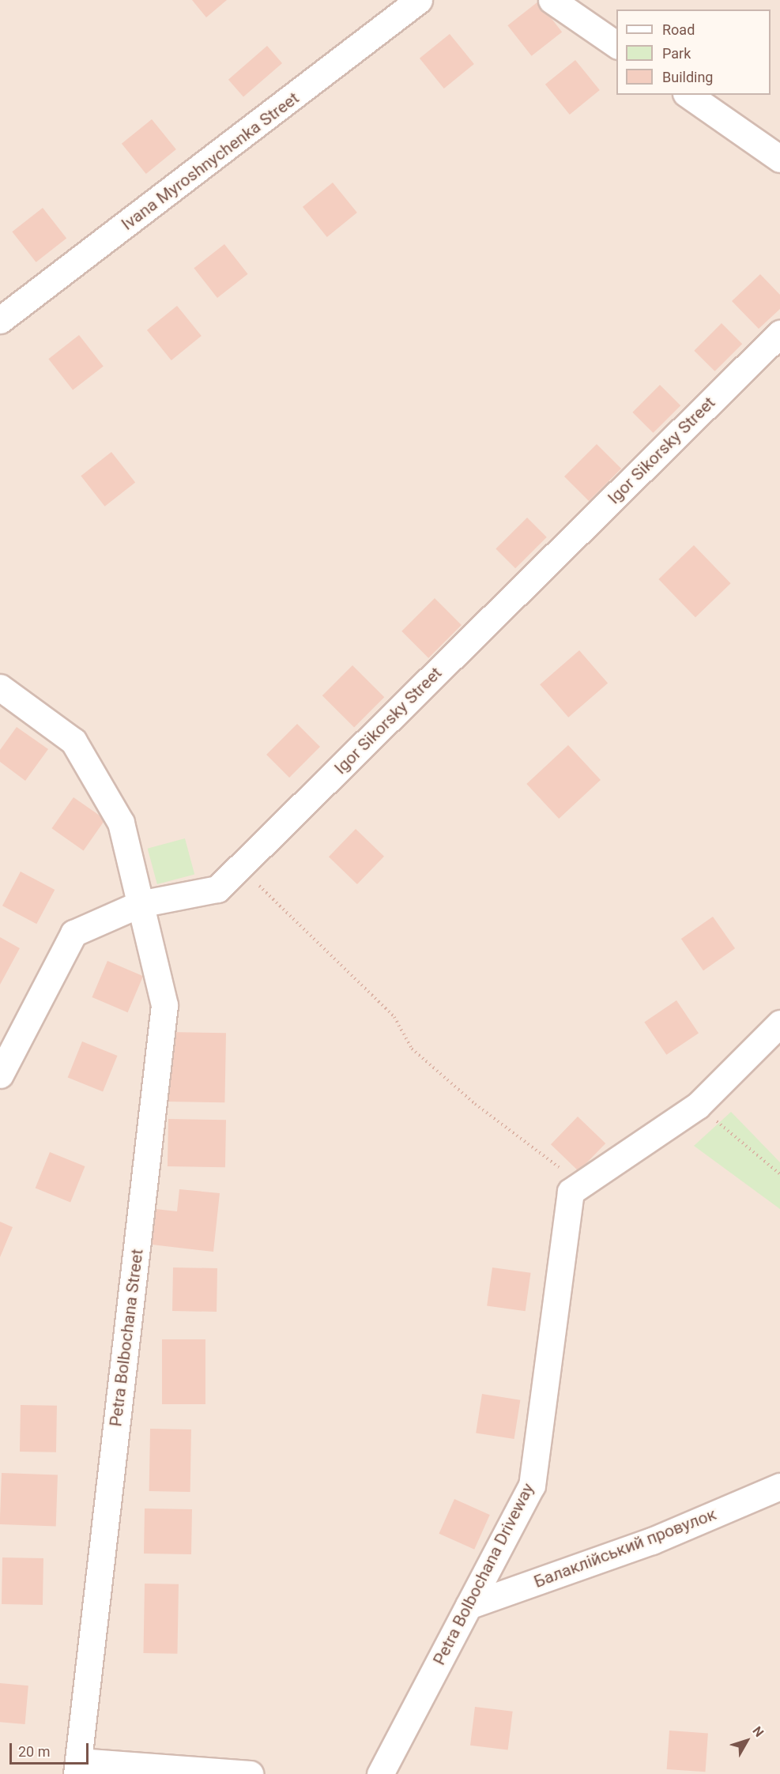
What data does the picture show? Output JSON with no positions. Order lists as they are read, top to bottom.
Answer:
{
  "streets": {
    "street": [
      "Ivana Myroshnychenka Street",
      "Igor Sikorsky Street",
      "Petra Bolbochana Street",
      "Балаклійський провулок",
      "Petra Bolbochana Driveway"
    ]
  },
  "crossings": [
    ["Igor Sikorsky Street", "Petra Bolbochana Street"],
    ["Балаклійський провулок", "Petra Bolbochana Driveway"]
  ],
  "legend": ["Road", "Park", "Building"],
  "scale_bar": "20 m",
  "north": "top right"
}
